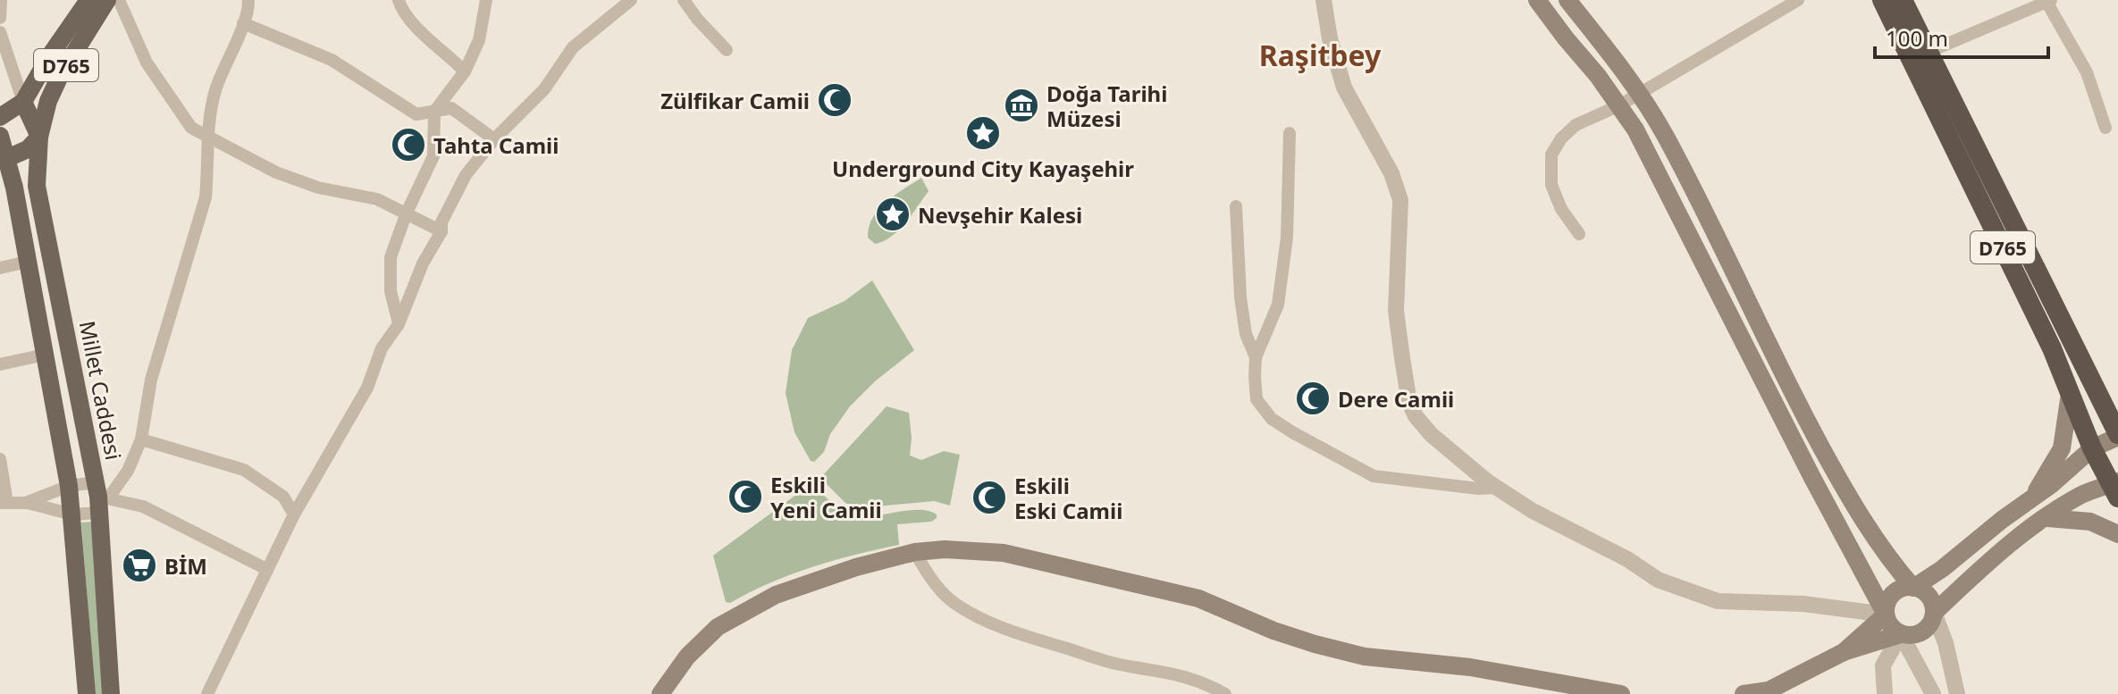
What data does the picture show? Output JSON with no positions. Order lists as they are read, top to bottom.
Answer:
{
  "streets": {
    "highway": ["D765"],
    "main road": ["Millet Caddesi"]
  },
  "crossings": [
    ["D765", "Millet Caddesi"]
  ],
  "districts": ["Raşitbey"],
  "places": {
    "mosque": [
      "Zülfikar Camii",
      "Tahta Camii",
      "Dere Camii",
      "Eskili Yeni Camii",
      "Eskili Eski Camii"
    ],
    "museum": ["Doğa Tarihi Müzesi"],
    "place": ["Underground City Kayaşehir", "Nevşehir Kalesi"],
    "supermarket": ["BİM"]
  },
  "scale_bar": "100 m"
}
